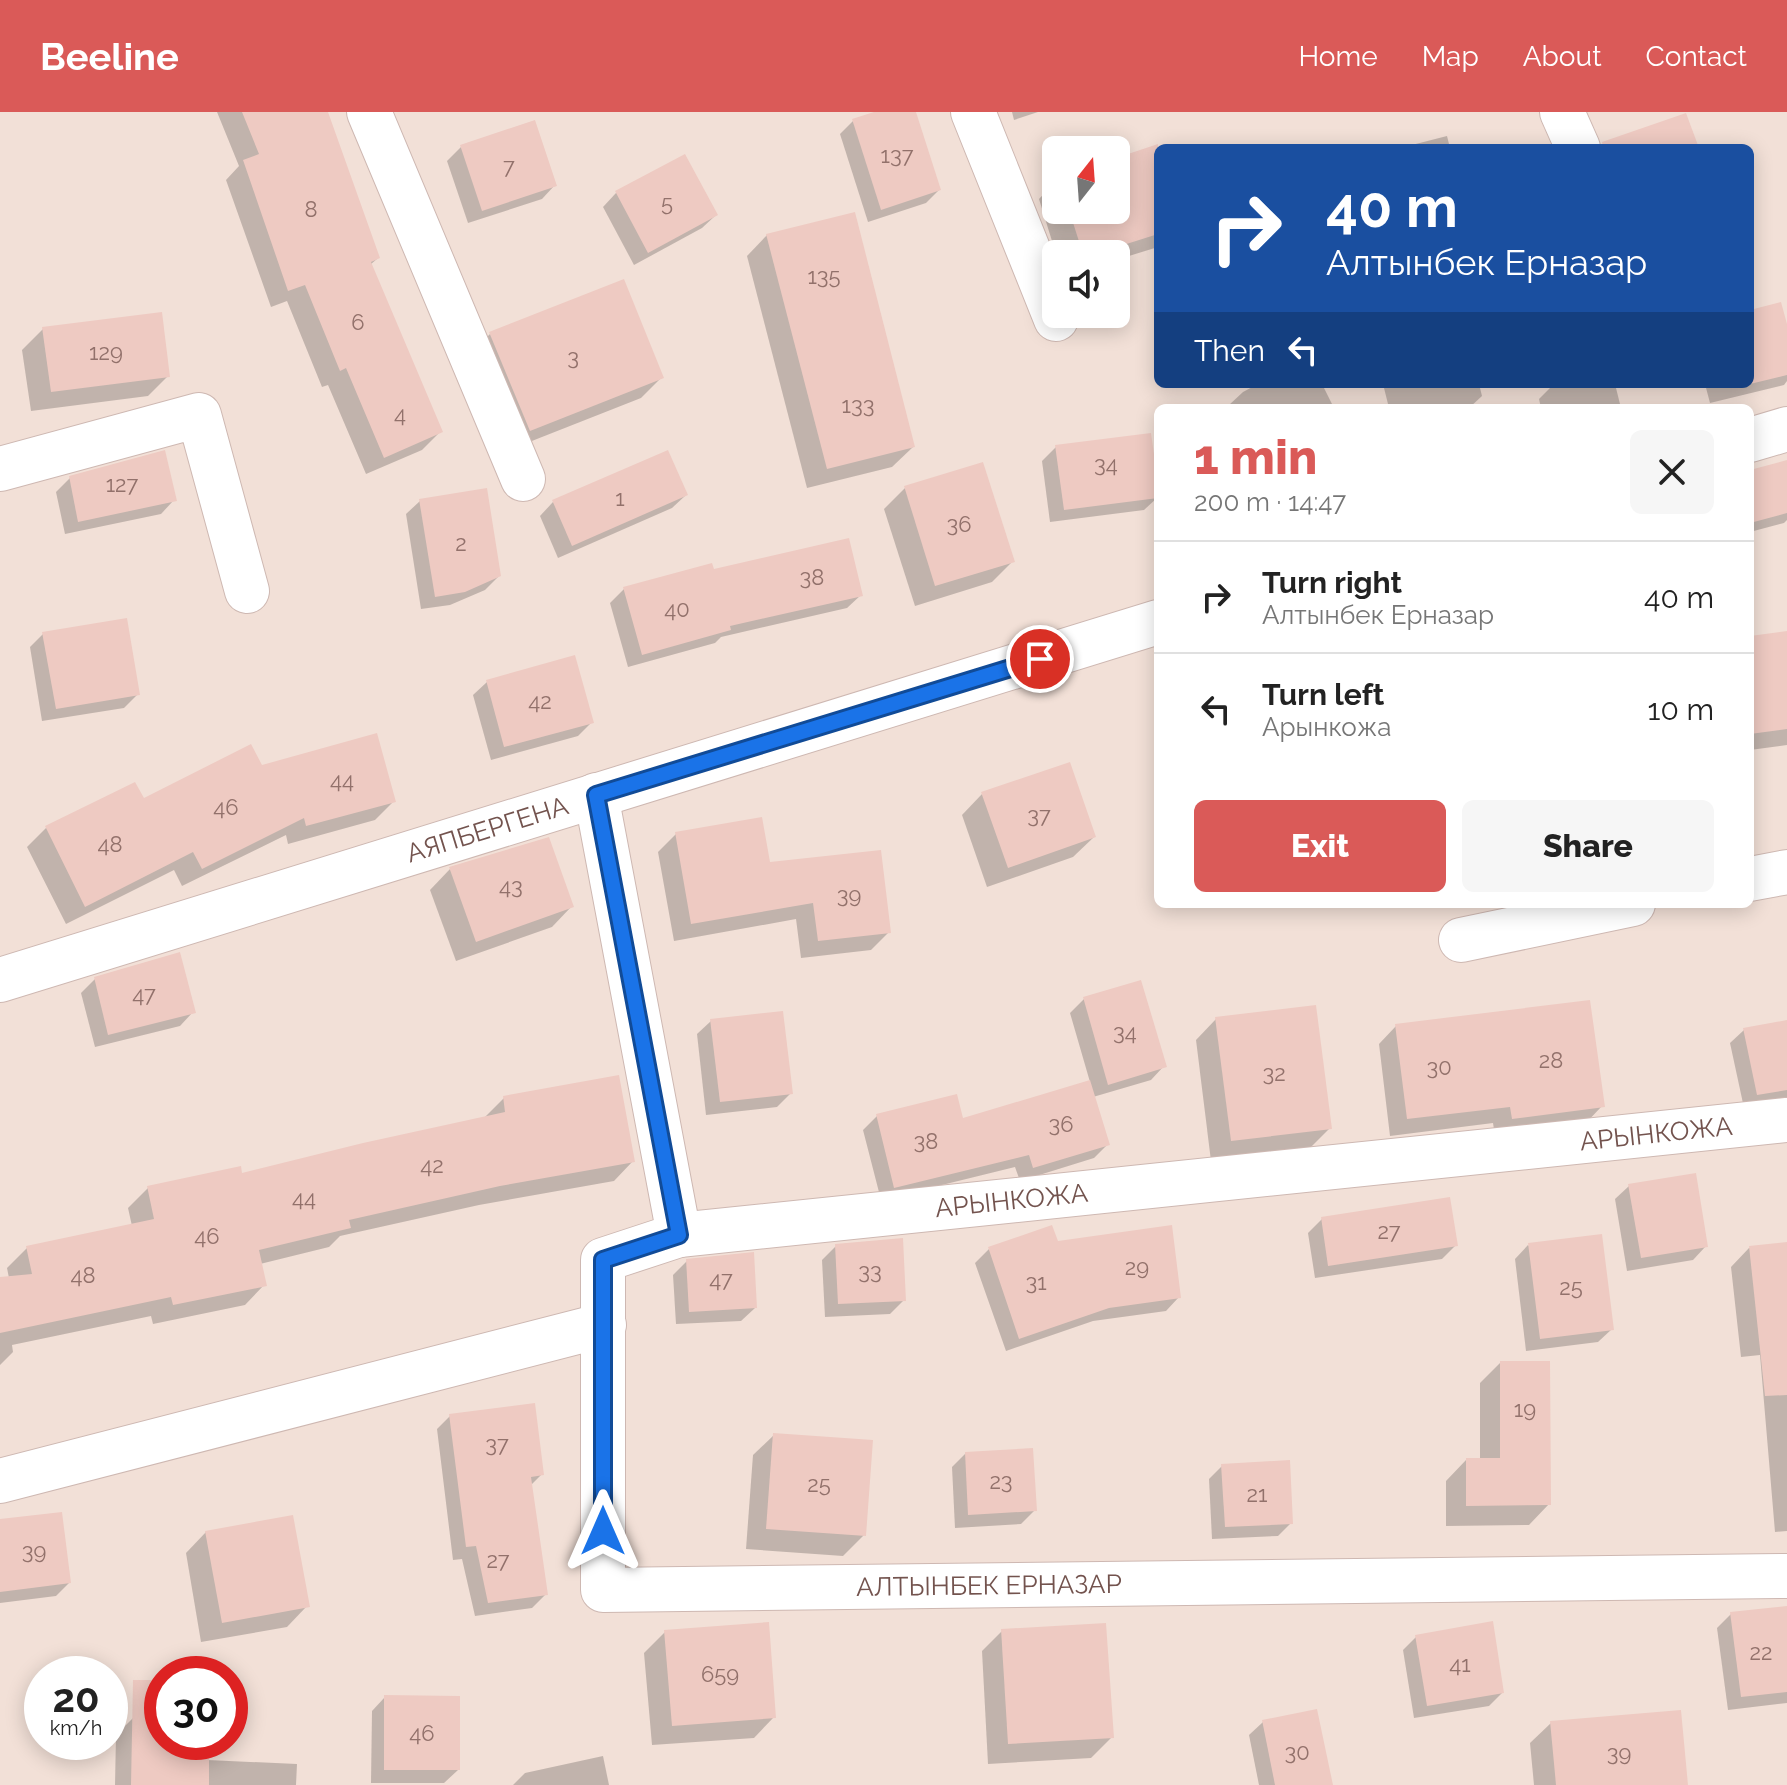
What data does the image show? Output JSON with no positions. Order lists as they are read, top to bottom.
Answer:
{
  "streets": {
    "street": ["АЯПБЕРГЕНА", "АРЫНКОЖА", "АЛТЫНБЕК ЕРНАЗАР"]
  },
  "crossings": [
    ["АРЫНКОЖА", "АЛТЫНБЕК ЕРНАЗАР"]
  ],
  "house_numbers": [
    "137",
    "7",
    "5",
    "8",
    "135",
    "6",
    "129",
    "3",
    "133",
    "4",
    "34",
    "127",
    "1",
    "36",
    "2",
    "38",
    "40",
    "42",
    "44",
    "46",
    "37",
    "48",
    "43",
    "39",
    "47",
    "34",
    "28",
    "30",
    "32",
    "36",
    "38",
    "42",
    "44",
    "27",
    "46",
    "29",
    "33",
    "48",
    "47",
    "31",
    "25",
    "19",
    "37",
    "23",
    "25",
    "21",
    "39",
    "27",
    "22",
    "41",
    "659",
    "46",
    "30",
    "39"
  ],
  "north": "top",
  "page": {
    "header": "Beeline",
    "nav": [
      "Home",
      "Map",
      "About",
      "Contact"
    ],
    "turn": ["40 m", "Алтынбек Ерназар"],
    "then": "Then",
    "heading": ["1 min", "200 m · 14:47"],
    "list": [
      {
        "name": "Turn right",
        "note": "Алтынбек Ерназар",
        "value": "40 m"
      },
      {
        "name": "Turn left",
        "note": "Арынкожа",
        "value": "10 m"
      }
    ],
    "buttons": ["Exit", "Share"],
    "speed": "20 km/h",
    "limit": "30"
  }
}
